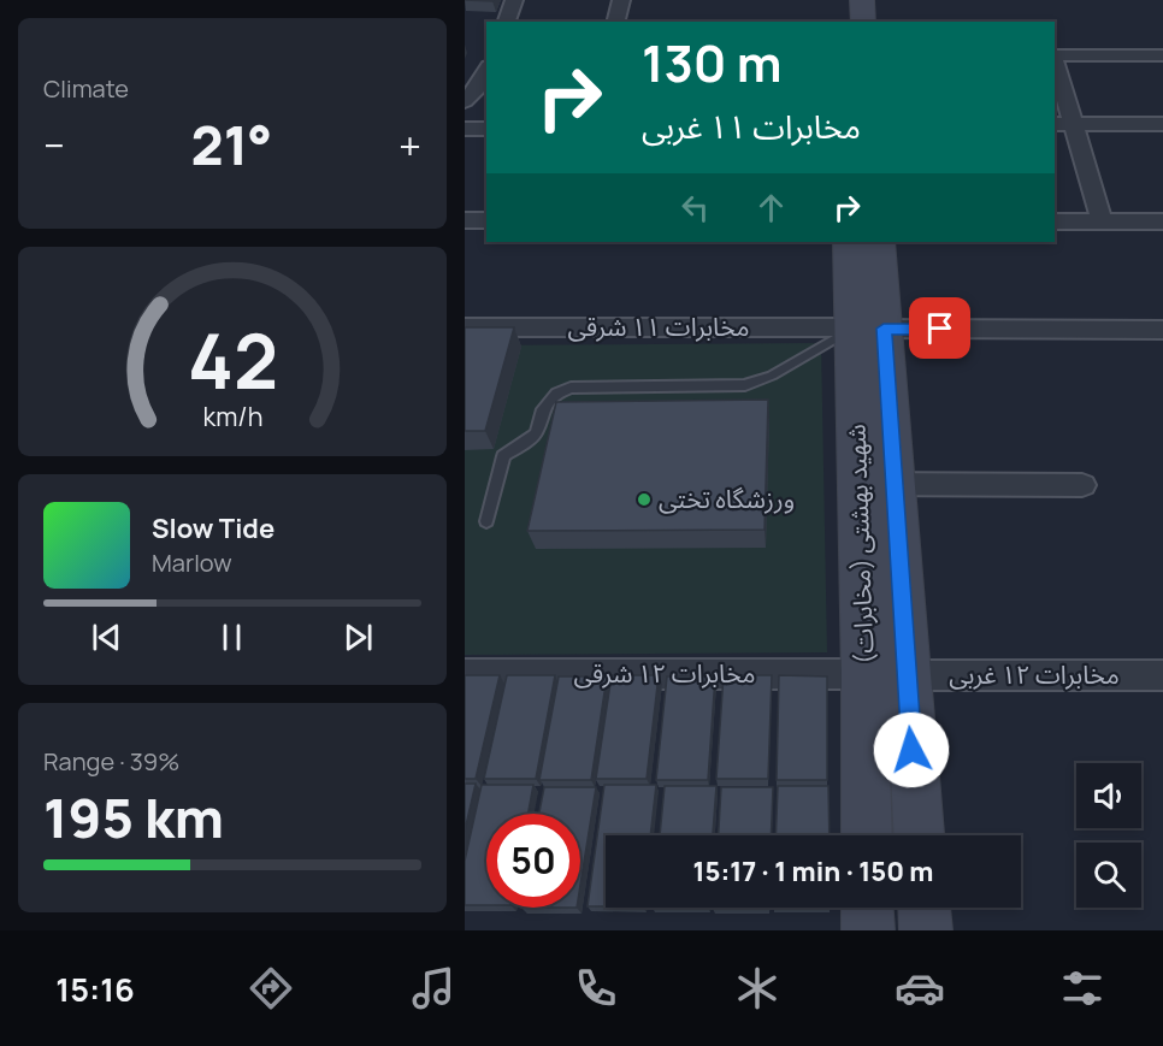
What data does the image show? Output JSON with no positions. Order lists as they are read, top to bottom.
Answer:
{
  "streets": {
    "main road": ["شهید بهشتی (مخابرات)"],
    "street": ["مخابرات ۱۱ شرقی", "مخابرات ۱۲ شرقی", "مخابرات ۱۲ غربی"]
  },
  "crossings": [
    ["مخابرات ۱۱ شرقی", "شهید بهشتی (مخابرات)"],
    ["شهید بهشتی (مخابرات)", "مخابرات ۱۲ شرقی"],
    ["شهید بهشتی (مخابرات)", "مخابرات ۱۲ غربی"]
  ],
  "places": ["ورزشگاه تختی"],
  "page": {
    "tile": [
      "Climate",
      ["Range · 39%", "195 km"]
    ],
    "turn": ["130 m", "مخابرات ۱۱ غربی"],
    "heat": ["−", "21°", "+"],
    "song": ["Slow Tide", "Marlow"],
    "limit": "50",
    "trip": "15:17 · 1 min · 150 m",
    "tabs": "15:16",
    "gauge": ["42", "km/h"]
  }
}
